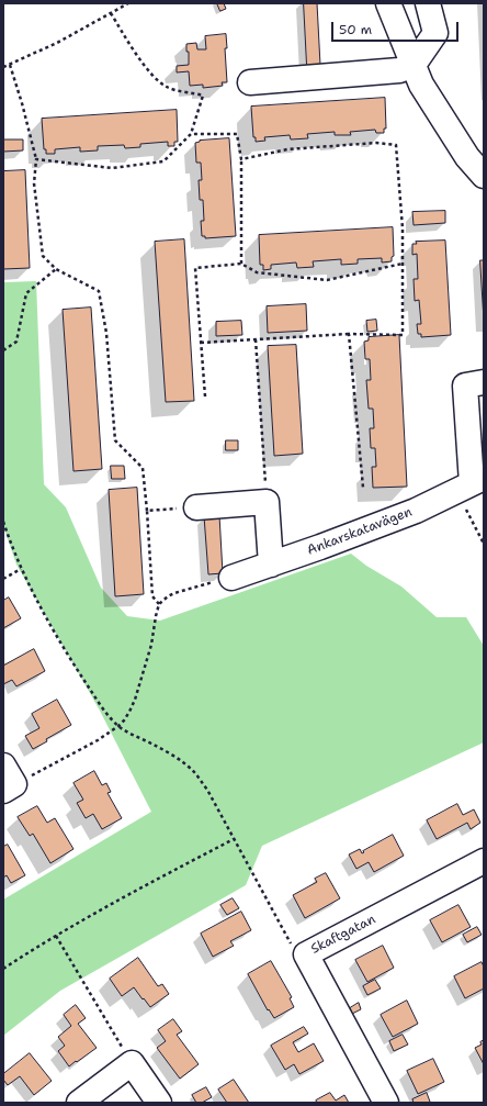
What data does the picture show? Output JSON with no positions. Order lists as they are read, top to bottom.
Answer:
{
  "streets": {
    "street": ["Ankarskatavägen", "Skaftgatan"]
  },
  "scale_bar": "50 m"
}
